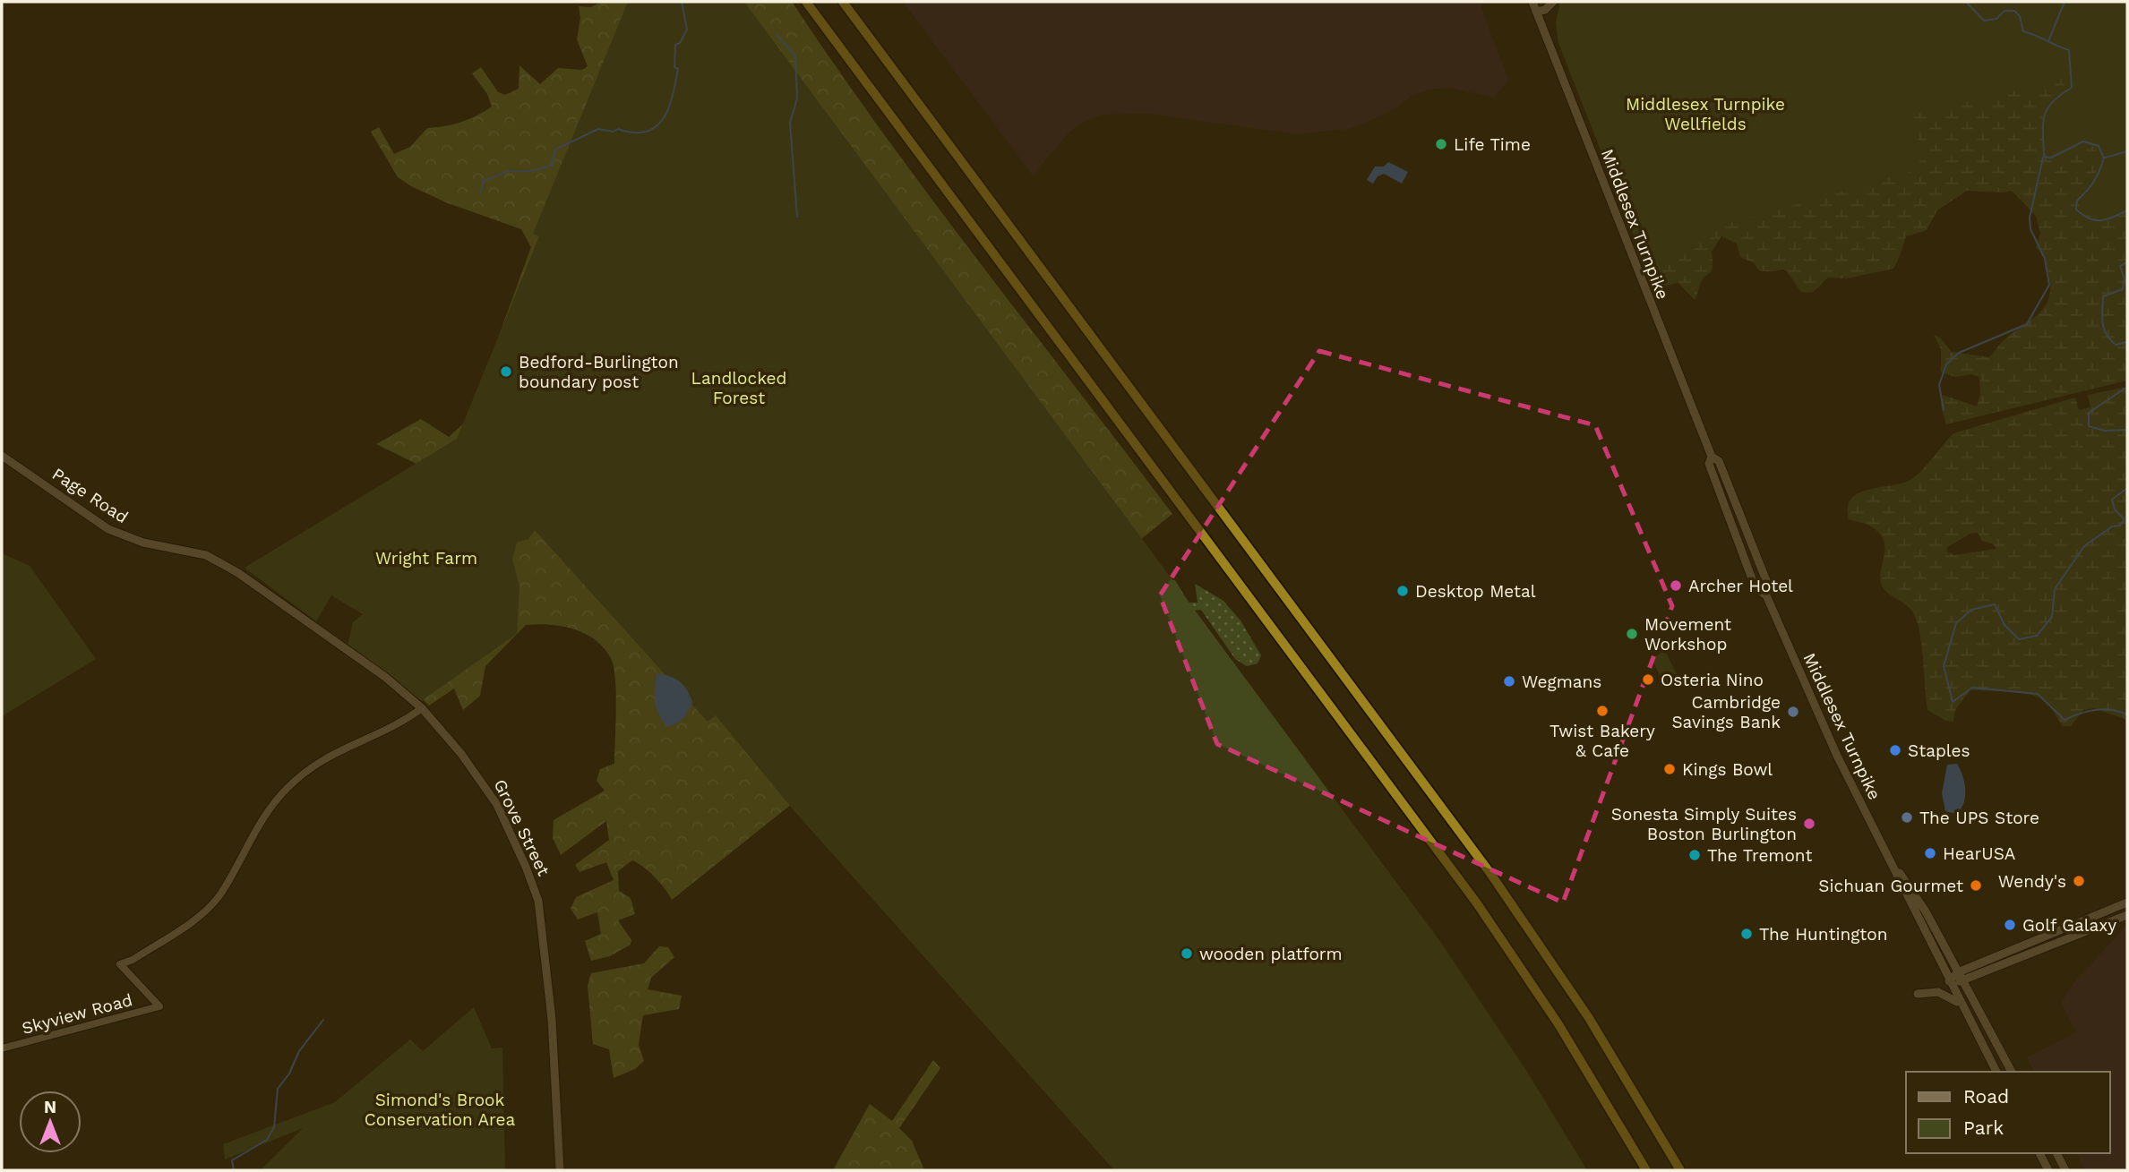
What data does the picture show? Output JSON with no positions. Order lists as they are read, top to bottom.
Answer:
{
  "streets": {
    "main road": ["Middlesex Turnpike", "Page Road", "Grove Street"],
    "street": ["Skyview Road"]
  },
  "crossings": [
    ["Page Road", "Grove Street"],
    ["Grove Street", "Skyview Road"]
  ],
  "parks": [
    "Middlesex Turnpike Wellfields",
    "Landlocked Forest",
    "Wright Farm",
    "Simond's Brook Conservation Area"
  ],
  "places": [
    "Life Time",
    "Bedford-Burlington boundary post",
    "Archer Hotel",
    "Desktop Metal",
    "Movement Workshop",
    "Osteria Nino",
    "Wegmans",
    "Twist Bakery & Cafe",
    "Cambridge Savings Bank",
    "Staples",
    "Kings Bowl",
    "The UPS Store",
    "Sonesta Simply Suites Boston Burlington",
    "HearUSA",
    "The Tremont",
    "Wendy's",
    "Sichuan Gourmet",
    "Golf Galaxy",
    "The Huntington",
    "wooden platform"
  ],
  "legend": ["Road", "Park"],
  "north": "top"
}
